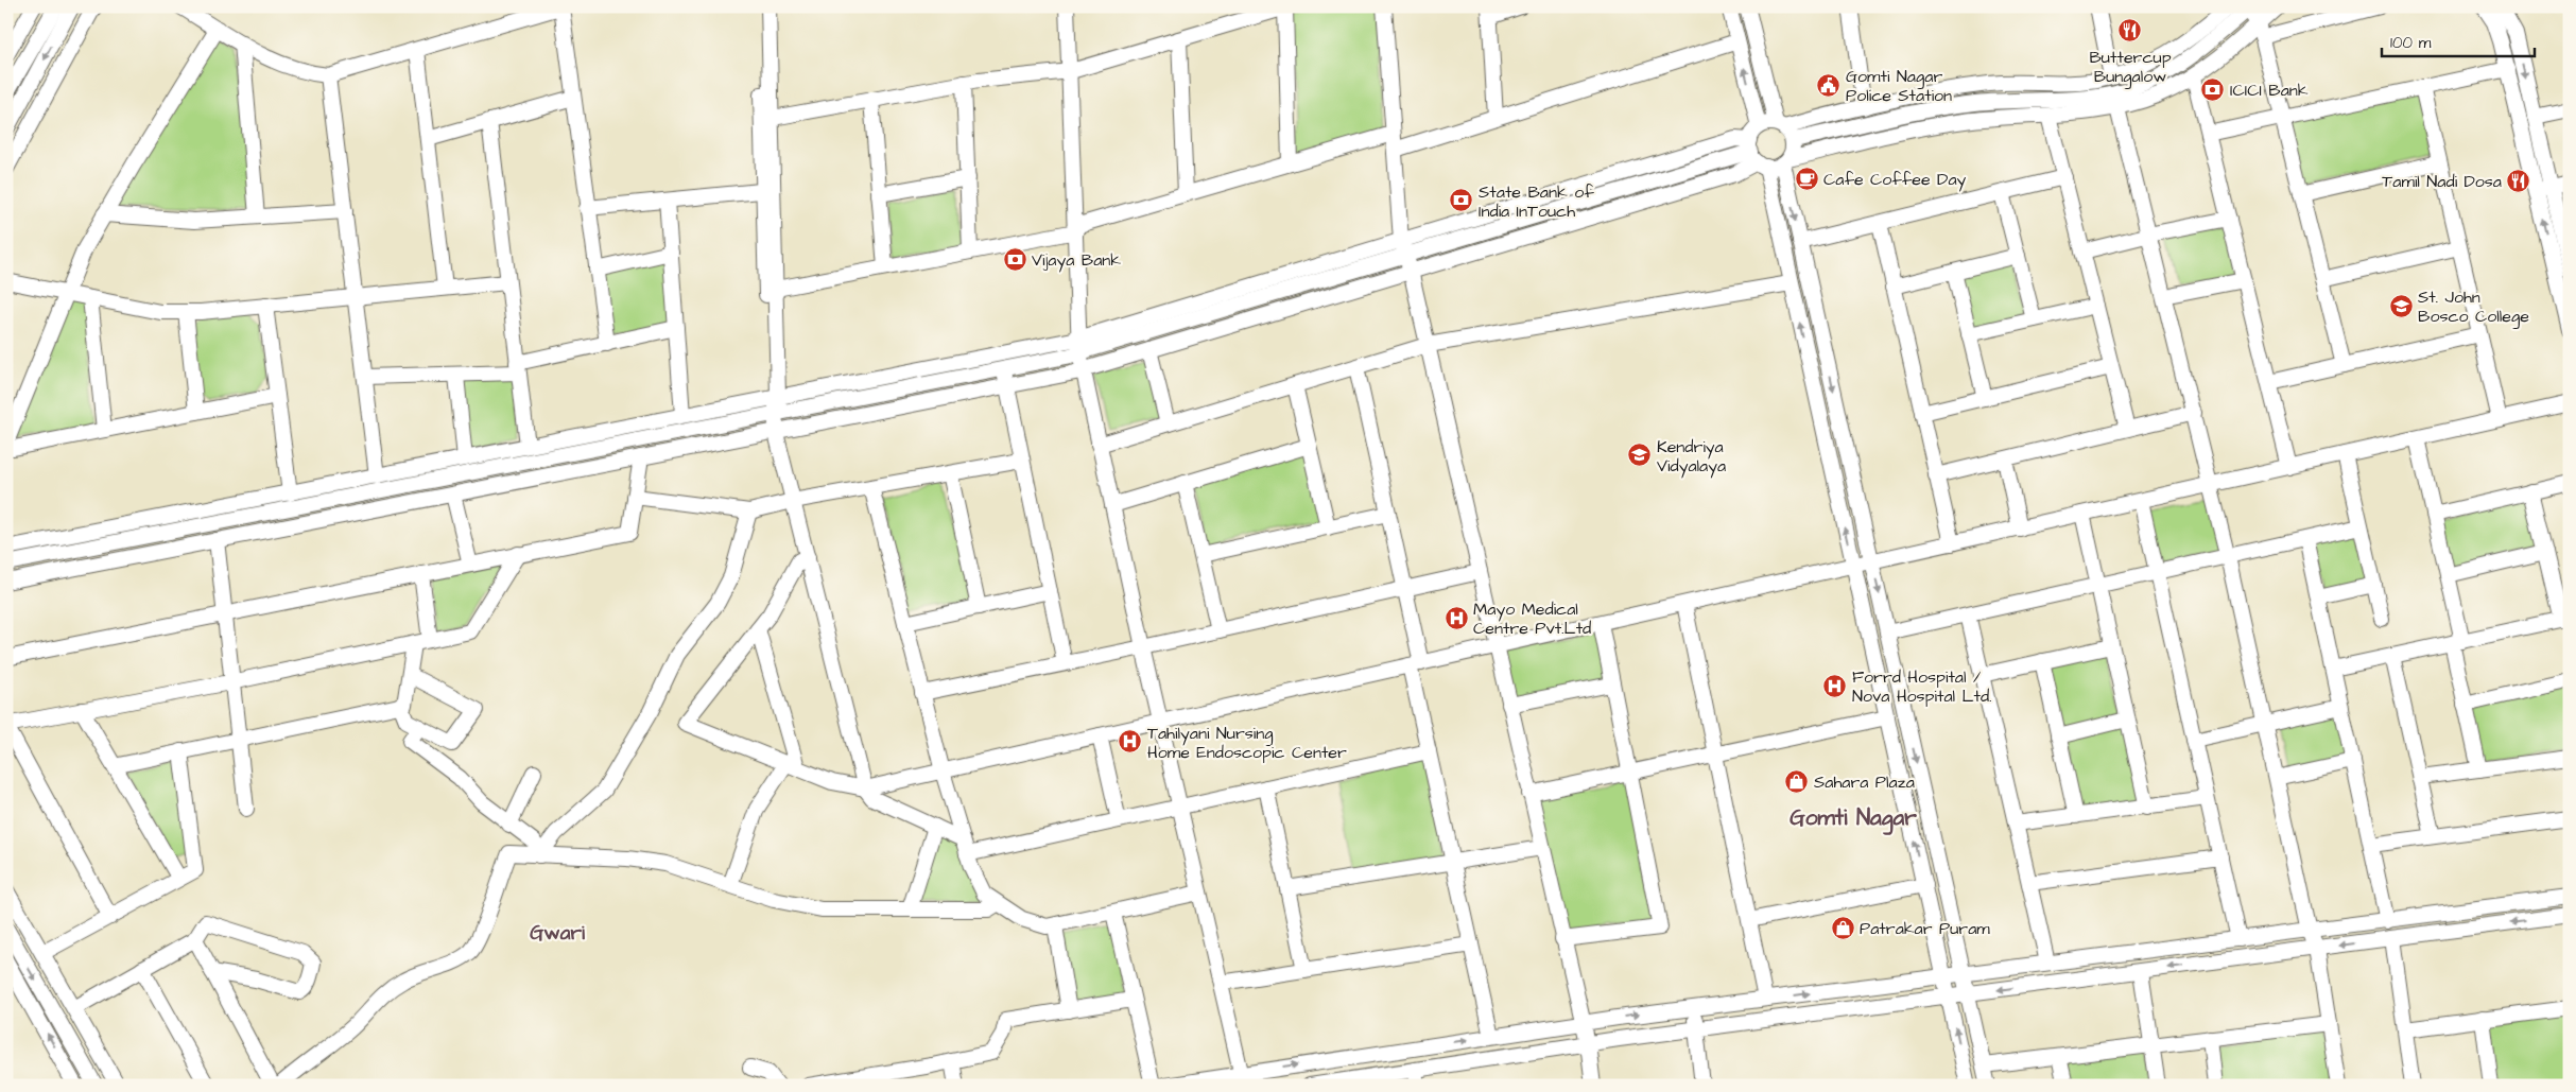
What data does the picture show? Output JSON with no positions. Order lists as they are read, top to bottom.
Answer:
{
  "districts": ["Gomti Nagar", "Gwari"],
  "places": {
    "restaurant": ["Buttercup Bungalow", "Tamil Nadi Dosa"],
    "public building": ["Gomti Nagar Police Station"],
    "bank": ["ICICI Bank", "State Bank of India InTouch", "Vijaya Bank"],
    "cafe": ["Cafe Coffee Day"],
    "school or university": ["St. John Bosco College", "Kendriya Vidyalaya"],
    "hospital": ["Mayo Medical Centre Pvt.Ltd", "Forrd Hospital / Nova Hospital Ltd.", "Tahilyani Nursing Home Endoscopic Center"],
    "shop": ["Sahara Plaza", "Patrakar Puram"]
  },
  "scale_bar": "100 m"
}
